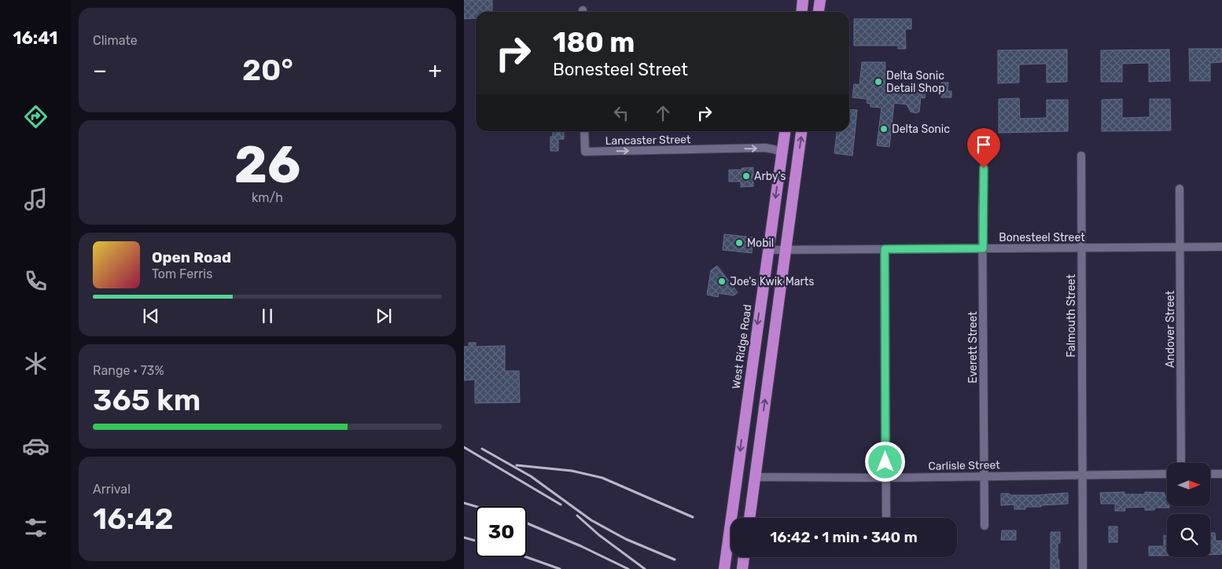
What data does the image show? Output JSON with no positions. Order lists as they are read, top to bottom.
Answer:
{
  "streets": {
    "highway": ["West Ridge Road"],
    "street": [
      "Lancaster Street",
      "Bonesteel Street",
      "Falmouth Street",
      "Andover Street",
      "Everett Street",
      "Carlisle Street"
    ]
  },
  "crossings": [
    ["Lancaster Street", "West Ridge Road"],
    ["Bonesteel Street", "Falmouth Street"],
    ["Bonesteel Street", "Andover Street"],
    ["Bonesteel Street", "West Ridge Road"],
    ["Bonesteel Street", "Everett Street"],
    ["Falmouth Street", "Carlisle Street"],
    ["Everett Street", "Carlisle Street"]
  ],
  "one_way": ["Lancaster Street"],
  "places": [
    "Delta Sonic Detail Shop",
    "Delta Sonic",
    "Arby's",
    "Mobil",
    "Joe's Kwik Marts"
  ],
  "north": "right",
  "page": {
    "tabs": "16:41",
    "tile": [
      "Climate",
      ["26", "km/h"],
      ["Range · 73%", "365 km"],
      ["Arrival", "16:42"]
    ],
    "turn": ["180 m", "Bonesteel Street"],
    "heat": ["−", "20°", "+"],
    "song": ["Open Road", "Tom Ferris"],
    "limit": "30",
    "trip": "16:42 · 1 min · 340 m"
  }
}
